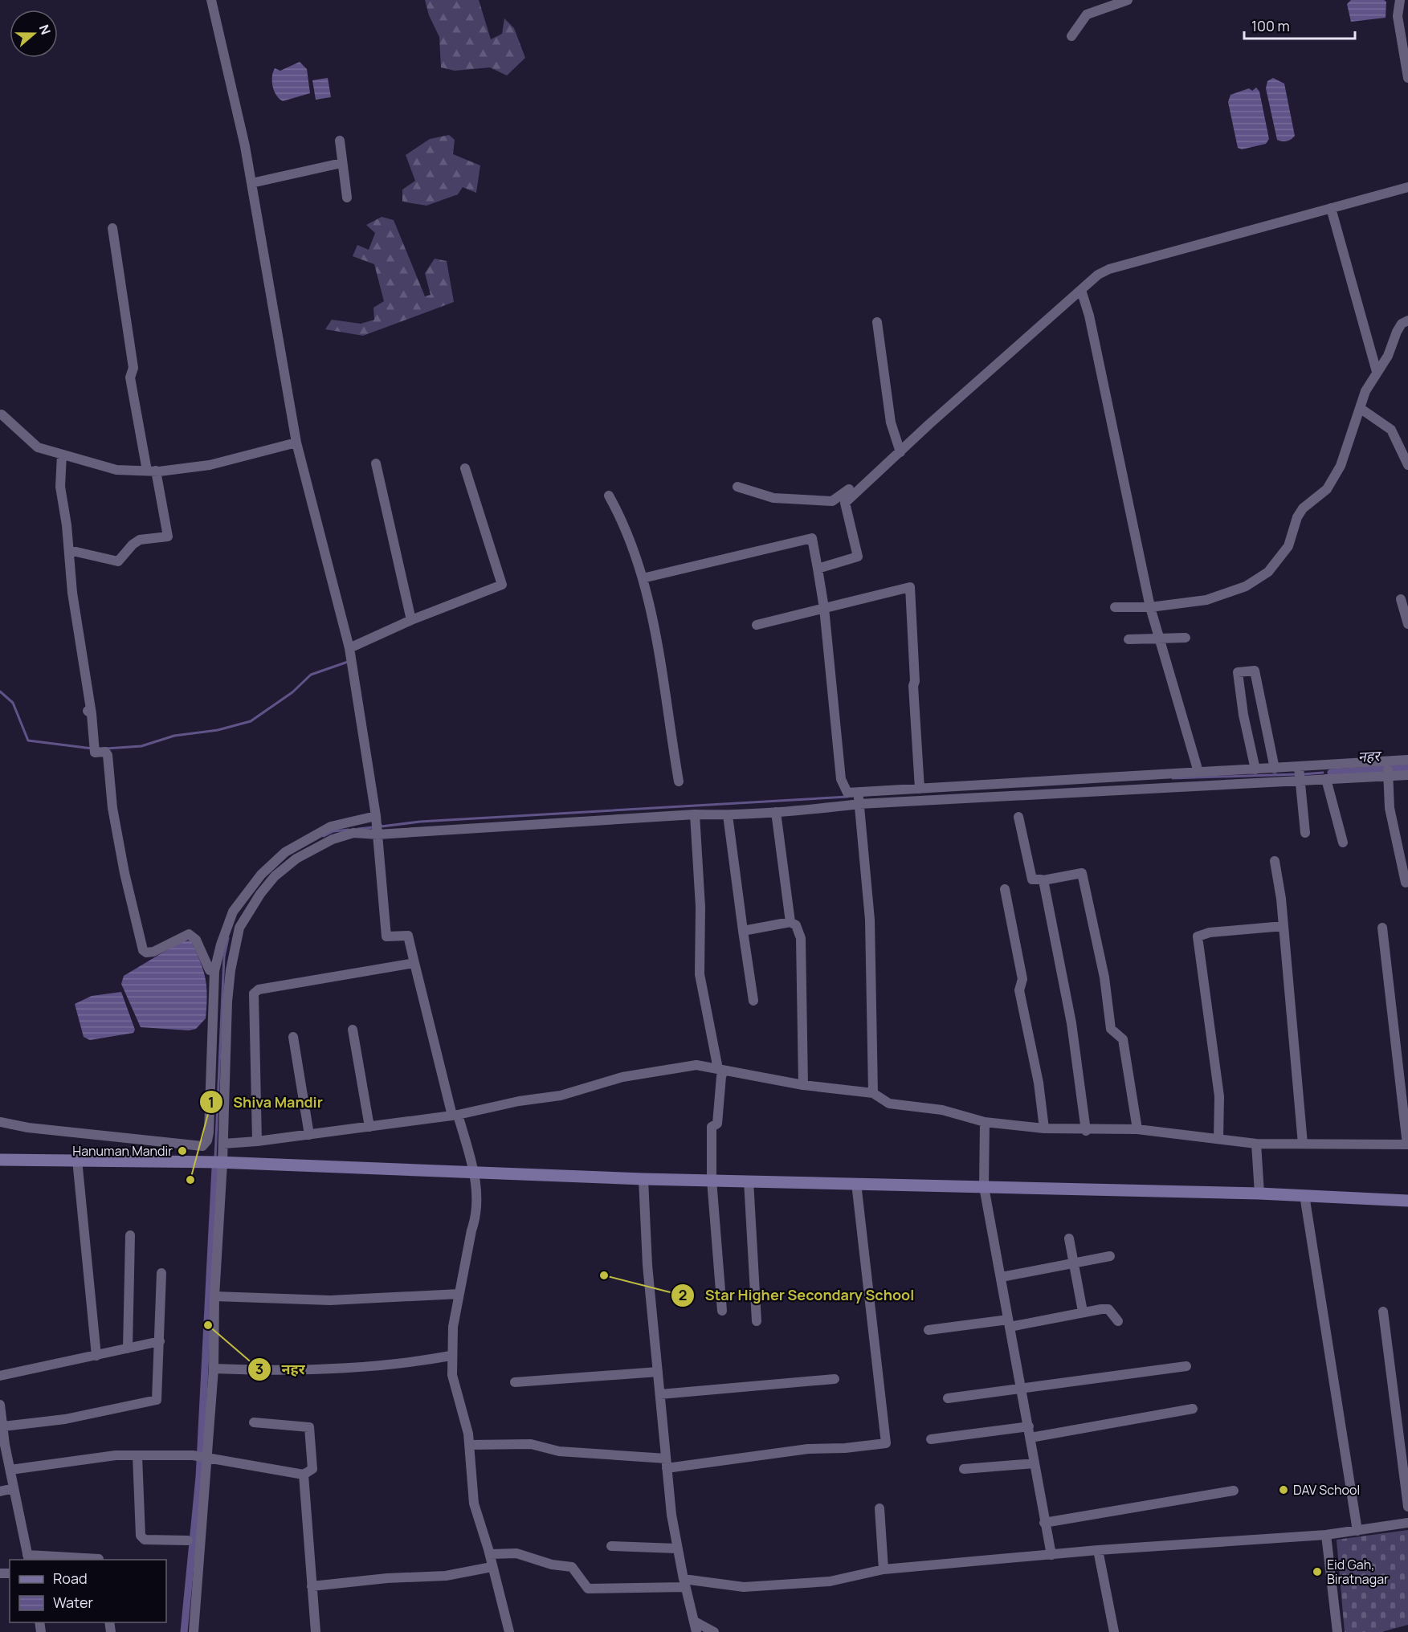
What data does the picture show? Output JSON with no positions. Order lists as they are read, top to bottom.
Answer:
{
  "water": ["नहर"],
  "places": [
    "Hanuman Mandir",
    "Shiva Mandir",
    "Star Higher Secondary School",
    "नहर",
    "DAV School",
    "Eid Gah, Biratnagar"
  ],
  "legend": ["Road", "Water"],
  "scale_bar": "100 m",
  "north": "right"
}
